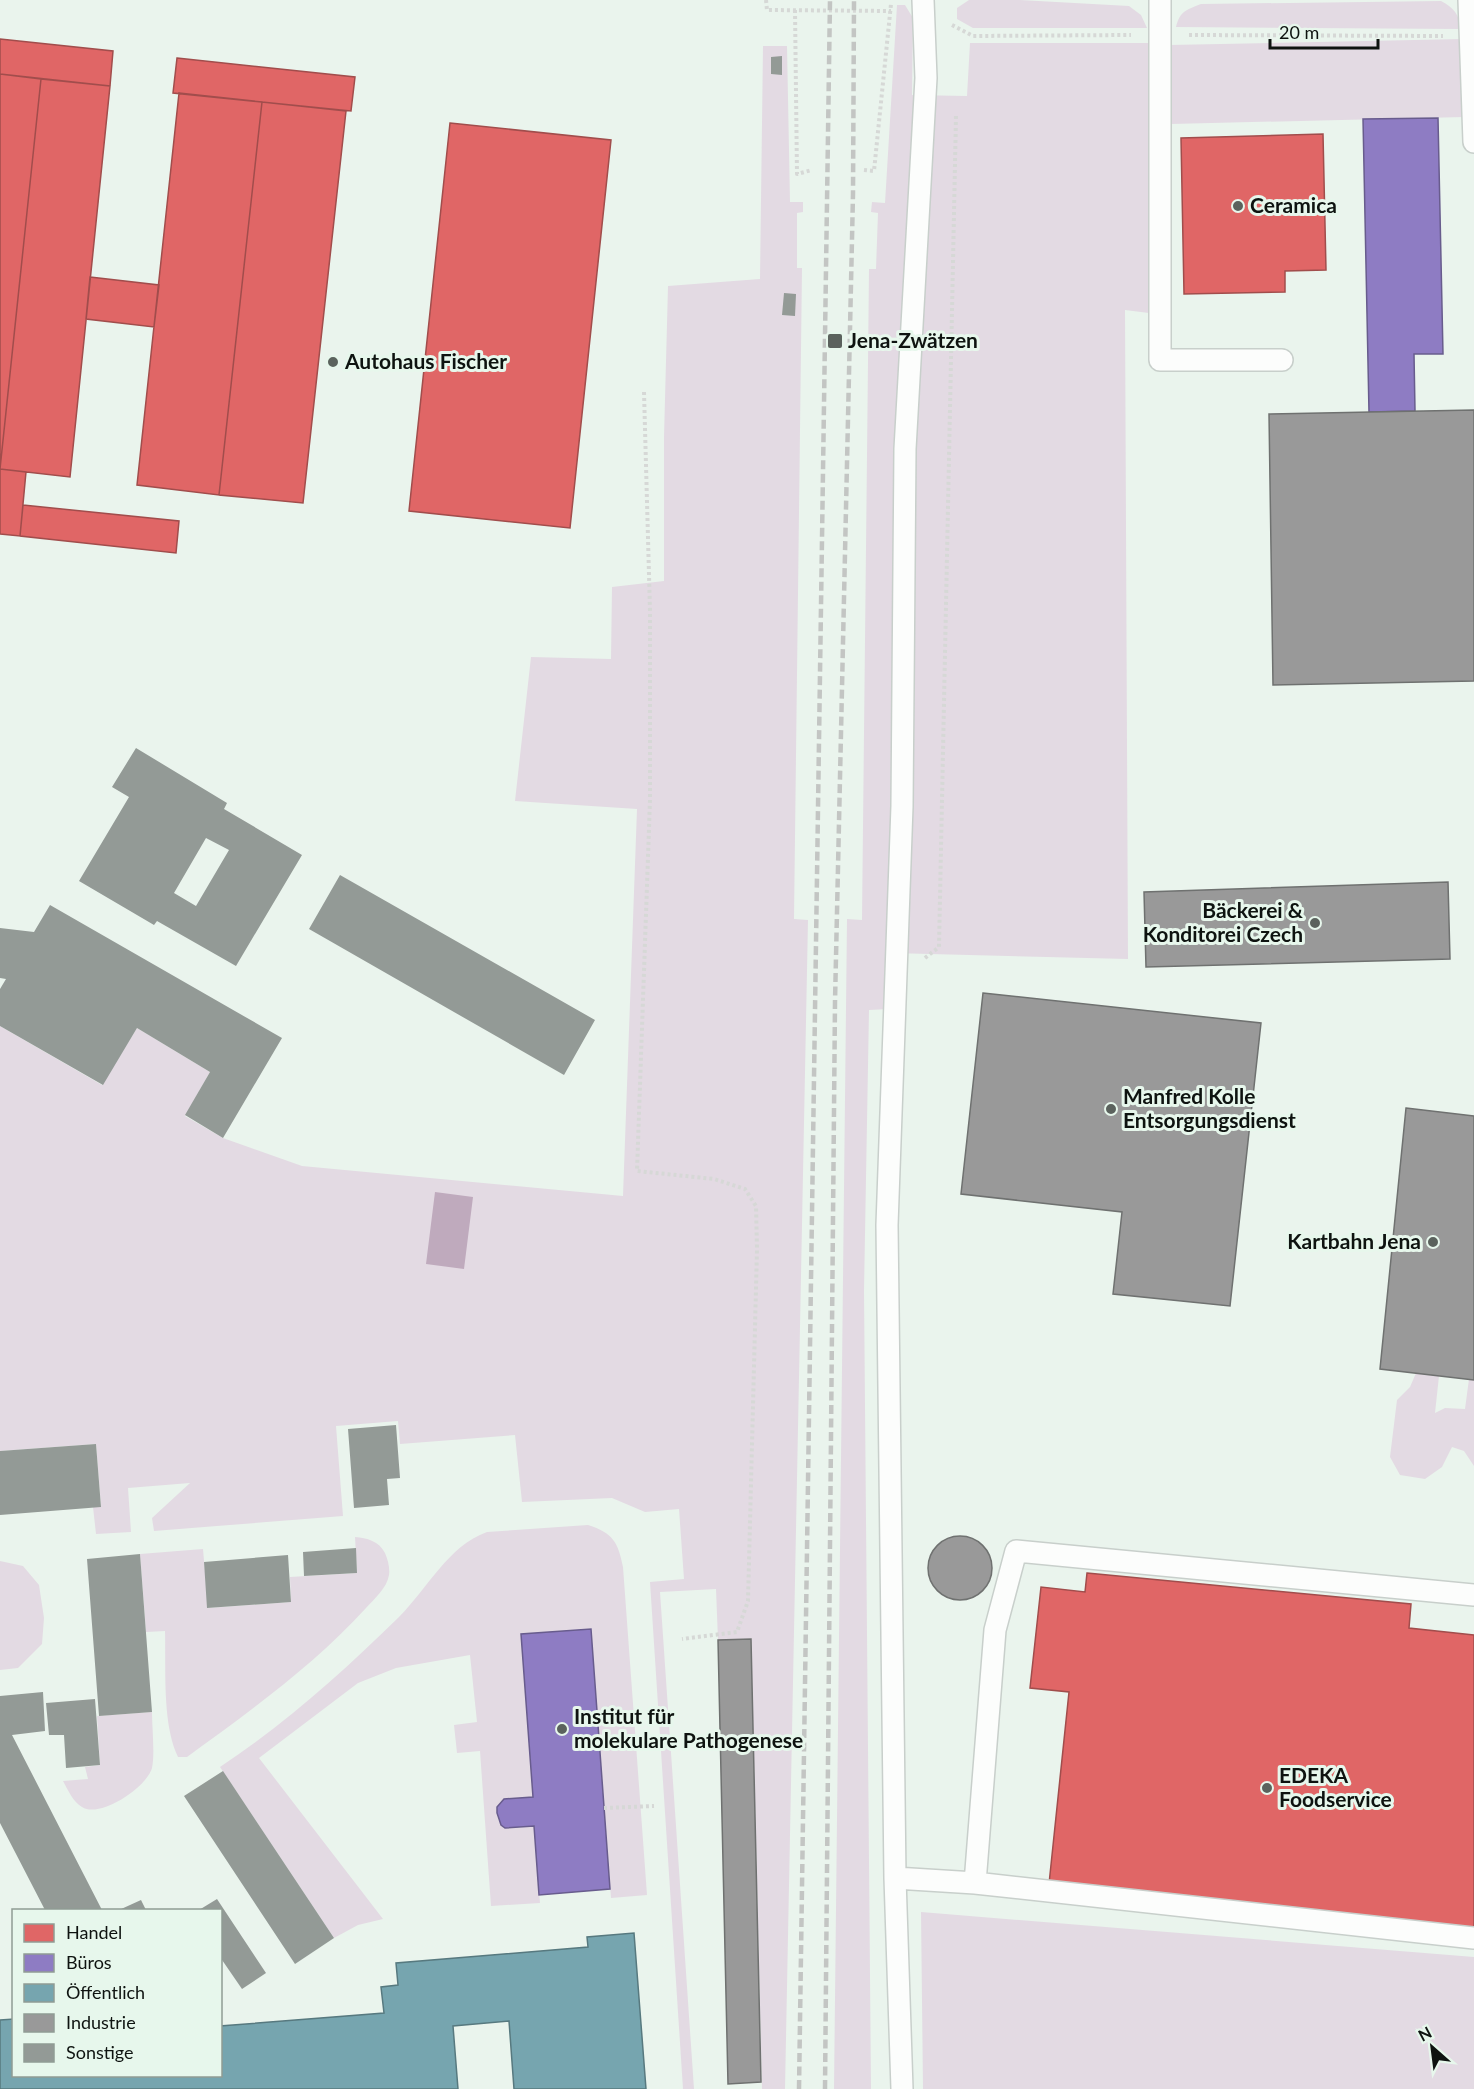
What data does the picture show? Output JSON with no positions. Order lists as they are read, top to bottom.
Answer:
{
  "places": {
    "other": [
      "Ceramica",
      "Autohaus Fischer",
      "Bäckerei & Konditorei Czech",
      "Manfred Kolle Entsorgungsdienst",
      "Kartbahn Jena",
      "Institut für molekulare Pathogenese",
      "EDEKA Foodservice"
    ],
    "transit": ["Jena-Zwätzen"]
  },
  "legend": [
    "Handel",
    "Büros",
    "Öffentlich",
    "Industrie",
    "Sonstige"
  ],
  "scale_bar": "20 m",
  "north": "top left"
}
